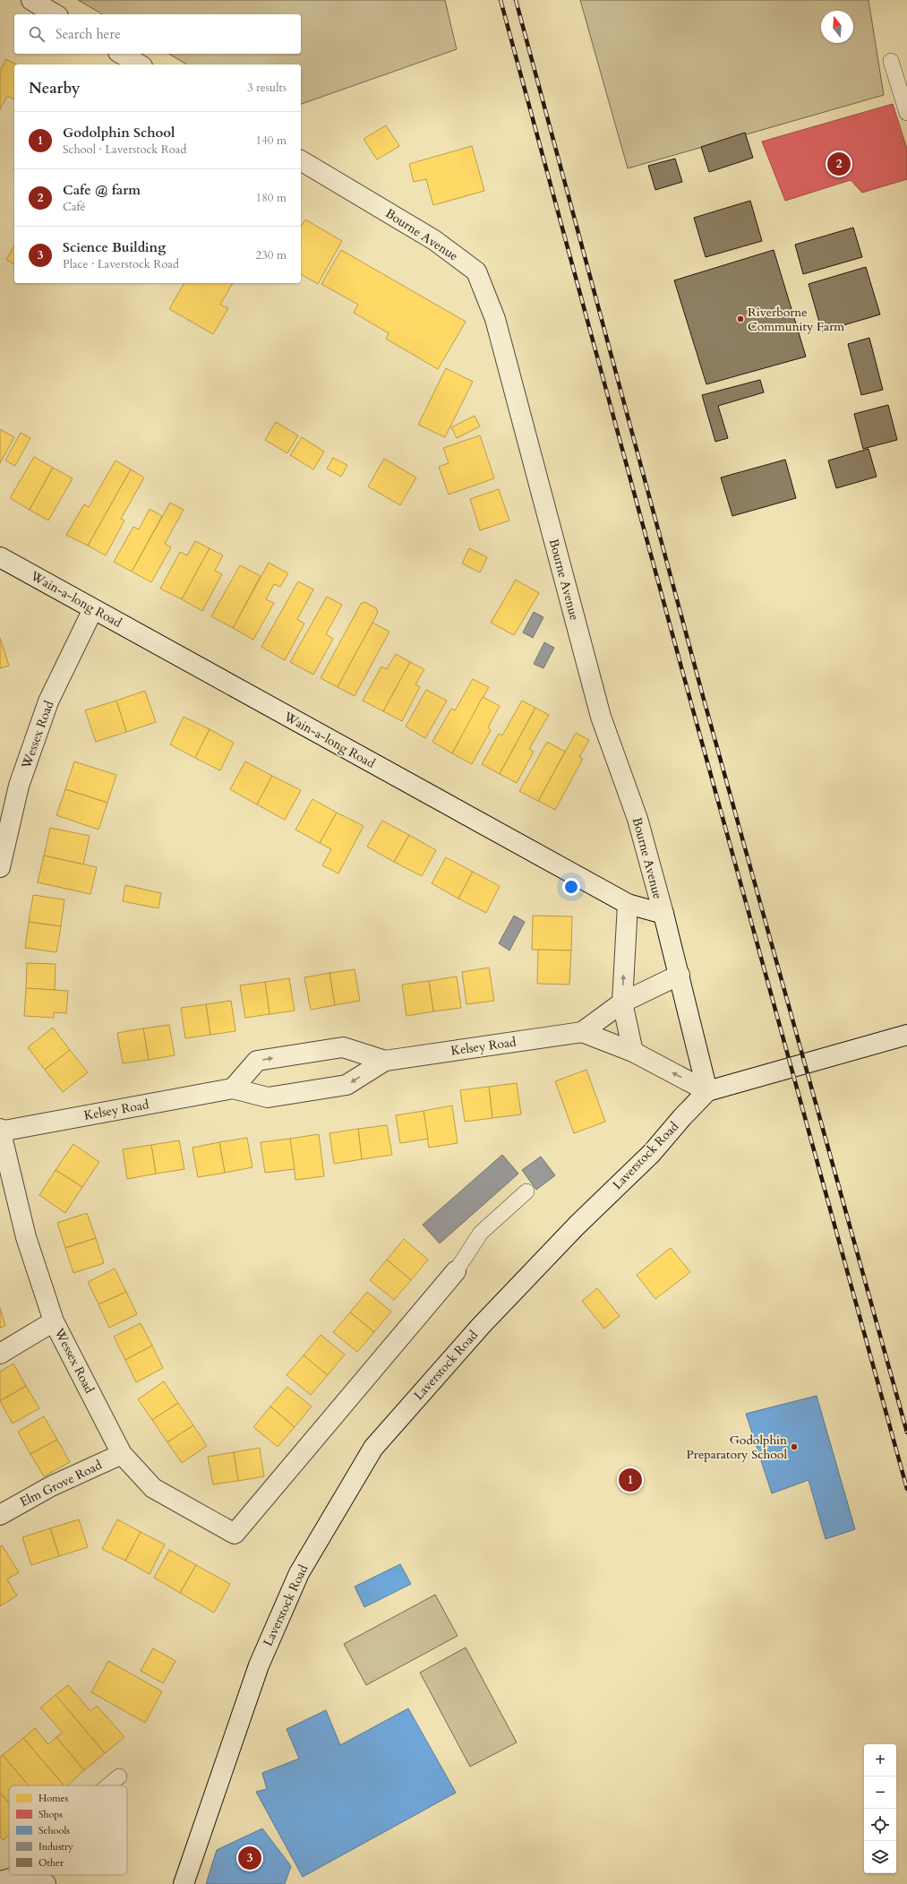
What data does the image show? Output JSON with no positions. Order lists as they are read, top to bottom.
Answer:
{
  "streets": {
    "street": [
      "Bourne Avenue",
      "Wain-a-long Road",
      "Wessex Road",
      "Kelsey Road",
      "Laverstock Road",
      "Elm Grove Road"
    ]
  },
  "crossings": [
    ["Bourne Avenue", "Wain-a-long Road"],
    ["Bourne Avenue", "Kelsey Road"],
    ["Bourne Avenue", "Laverstock Road"],
    ["Wain-a-long Road", "Wessex Road"],
    ["Wessex Road", "Kelsey Road"],
    ["Wessex Road", "Elm Grove Road"],
    ["Kelsey Road", "Laverstock Road"]
  ],
  "places": ["Riverborne Community Farm", "Godolphin Preparatory School"],
  "legend": [
    "Homes",
    "Shops",
    "Schools",
    "Industry",
    "Other"
  ],
  "north": "top",
  "page": {
    "search": "Search here",
    "heading": ["Nearby", "3 results"],
    "list": [
      {
        "mark": "1",
        "name": "Godolphin School",
        "note": "School · Laverstock Road",
        "value": "140 m"
      },
      {
        "mark": "2",
        "name": "Cafe @ farm",
        "note": "Café",
        "value": "180 m"
      },
      {
        "mark": "3",
        "name": "Science Building",
        "note": "Place · Laverstock Road",
        "value": "230 m"
      }
    ],
    "pins": ["2", "1", "3"],
    "map_buttons": ["+", "−"]
  }
}
